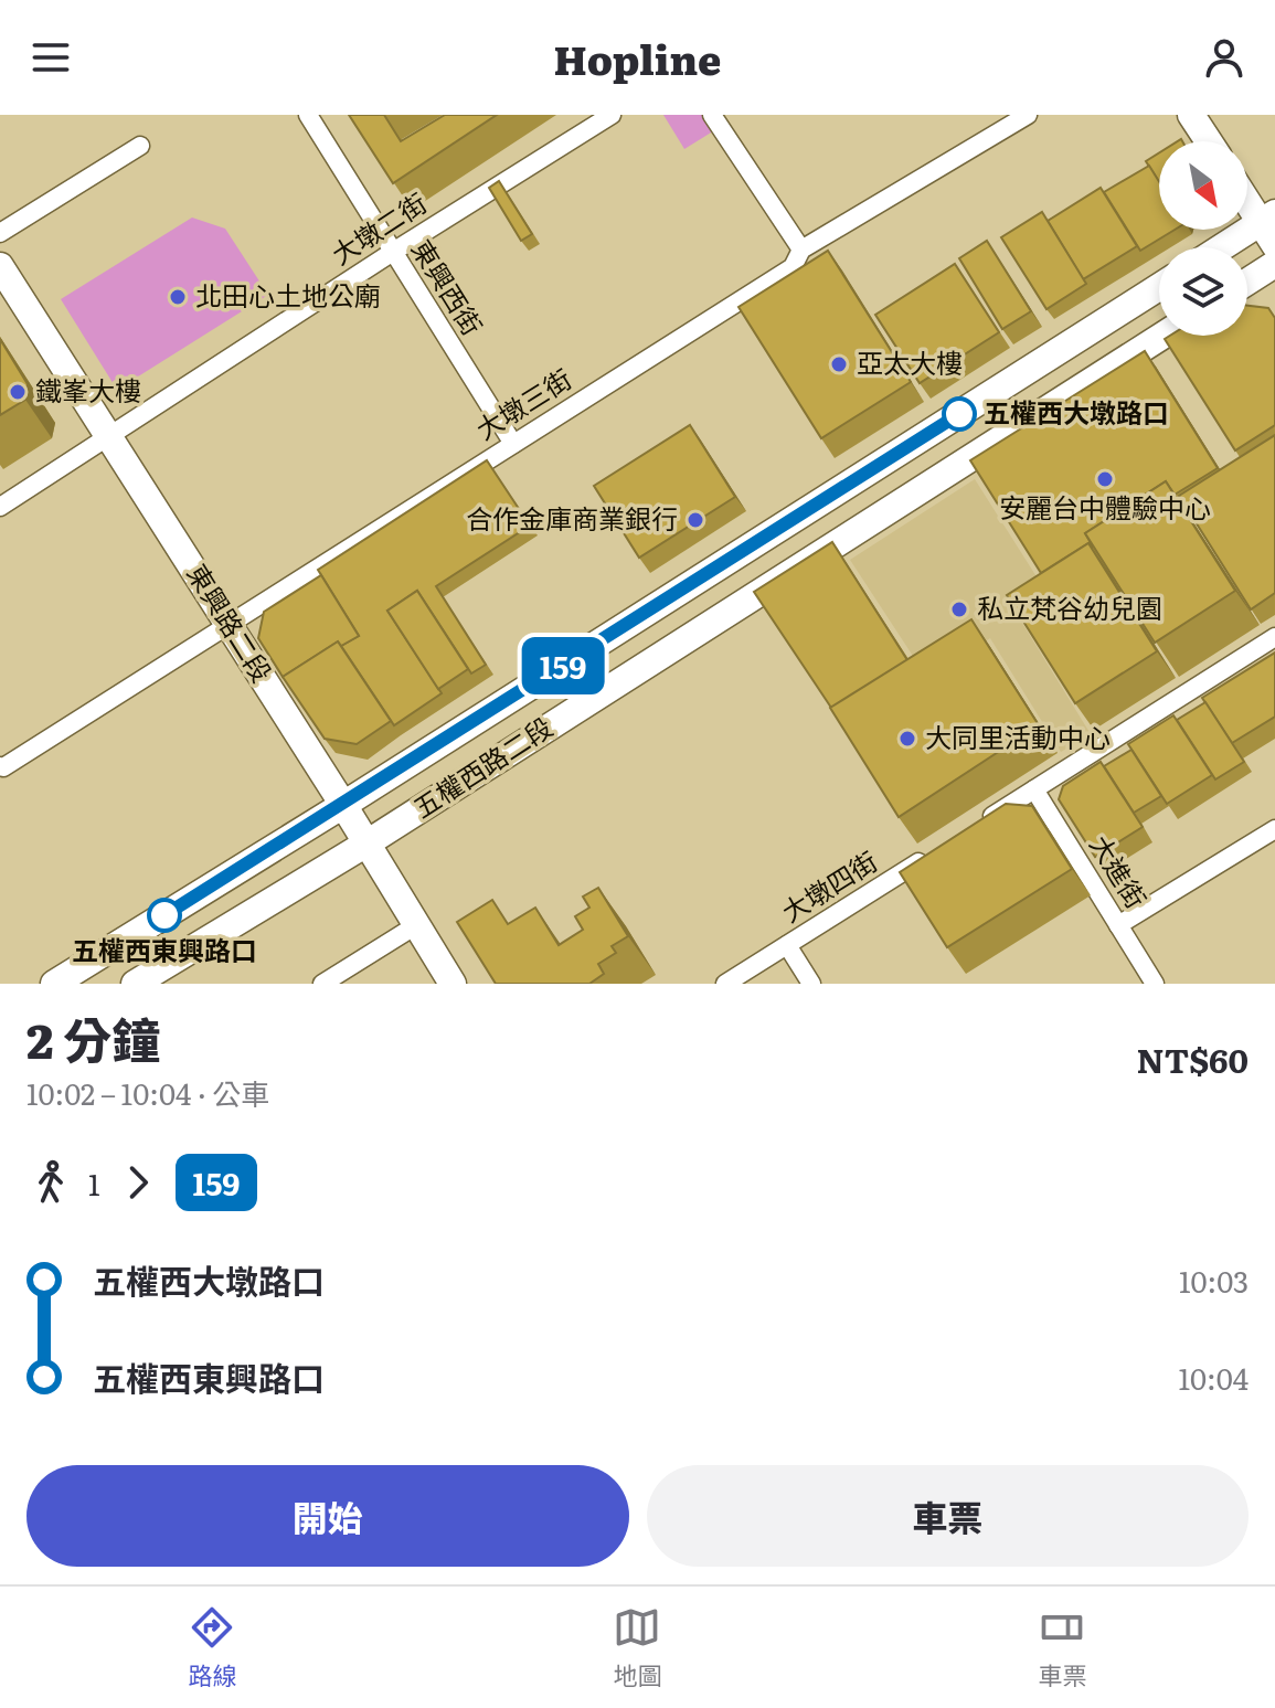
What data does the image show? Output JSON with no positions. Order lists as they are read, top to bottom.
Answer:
{
  "streets": {
    "main road": ["東興路二段", "五權西路二段"],
    "street": [
      "大墩二街",
      "東興西街",
      "大墩三街",
      "大進街",
      "大墩四街"
    ]
  },
  "crossings": [
    ["大墩二街", "東興西街"],
    ["大墩二街", "東興路二段"],
    ["東興西街", "大墩三街"],
    ["大墩三街", "東興路二段"],
    ["東興路二段", "五權西路二段"]
  ],
  "places": [
    "北田心土地公廟",
    "亞太大樓",
    "鐵峯大樓",
    "五權西大墩路口",
    "安麗台中體驗中心",
    "合作金庫商業銀行",
    "私立梵谷幼兒園",
    "大同里活動中心",
    "五權西東興路口"
  ],
  "lines": ["bus line 159"],
  "north": "bottom right",
  "page": {
    "header": "Hopline",
    "on_map": "159",
    "heading": ["2 分鐘", "10:02 – 10:04 · 公車", "NT$60"],
    "legs": ["1", "159"],
    "list": [
      {
        "name": "五權西大墩路口",
        "value": "10:03"
      },
      {
        "name": "五權西東興路口",
        "value": "10:04"
      }
    ],
    "buttons": ["開始", "車票"],
    "tabs": ["路線", "地圖", "車票"]
  }
}
